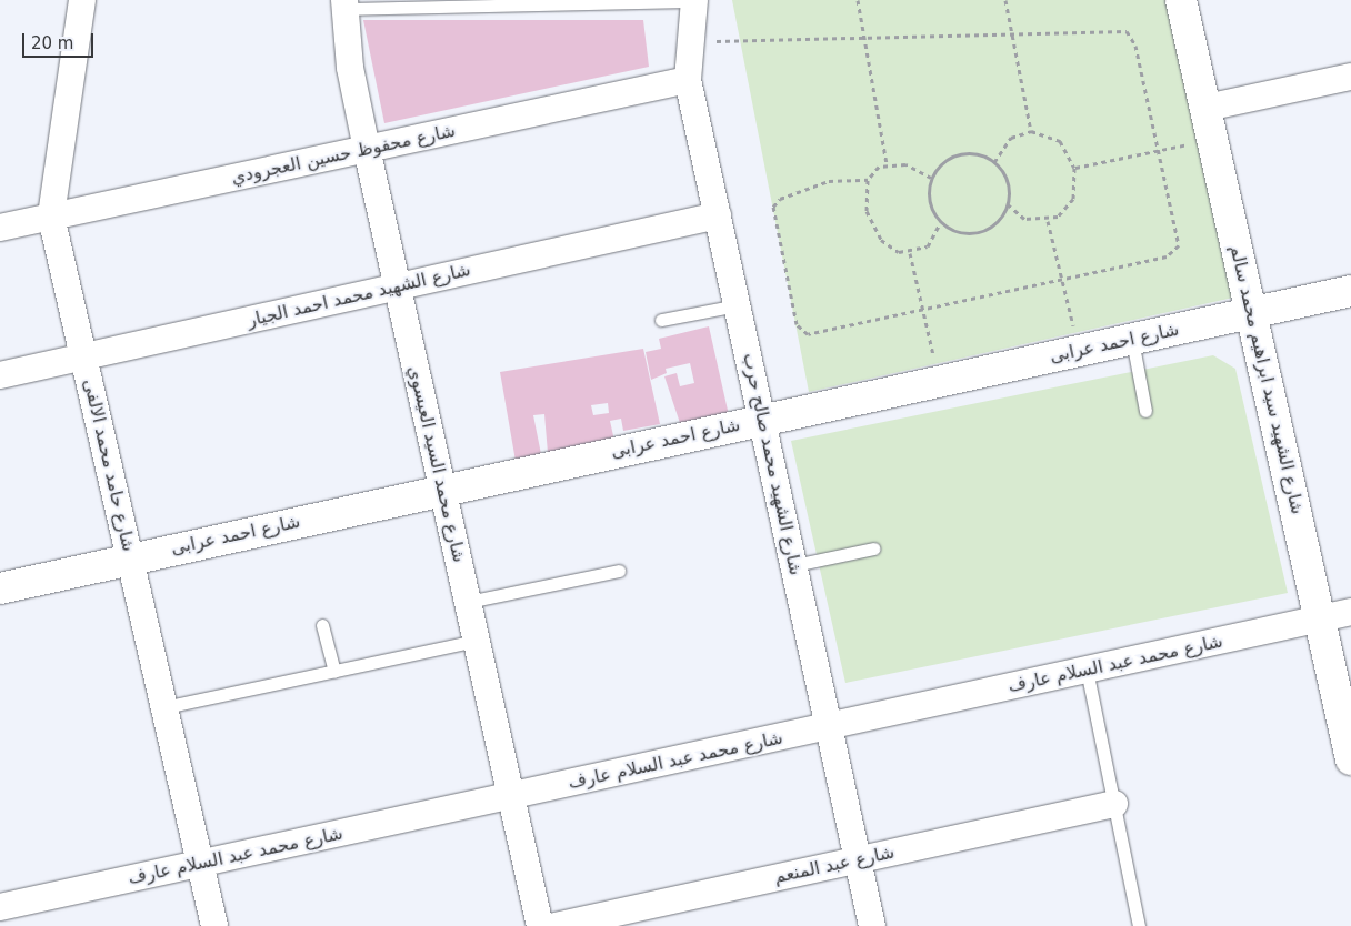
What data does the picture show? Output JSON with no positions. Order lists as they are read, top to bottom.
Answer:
{
  "streets": {
    "main road": ["شارع احمد عرابى", "شارع الشهيد سيد ابراهيم محمد سالم"],
    "street": [
      "شارع محفوظ حسين العجرودي",
      "شارع الشهيد محمد احمد الجيار",
      "شارع محمد السيد العيسوي",
      "شارع الشهيد محمد صالح حرب",
      "شارع حامد محمد الالفى",
      "شارع محمد عبد السلام عارف",
      "شارع عبد المنعم"
    ]
  },
  "crossings": [
    ["شارع محفوظ حسين العجرودي", "شارع محمد السيد العيسوي"],
    ["شارع محفوظ حسين العجرودي", "شارع الشهيد محمد صالح حرب"],
    ["شارع محفوظ حسين العجرودي", "شارع حامد محمد الالفى"],
    ["شارع الشهيد محمد احمد الجيار", "شارع محمد السيد العيسوي"],
    ["شارع الشهيد محمد احمد الجيار", "شارع الشهيد محمد صالح حرب"],
    ["شارع الشهيد محمد احمد الجيار", "شارع حامد محمد الالفى"],
    ["شارع احمد عرابى", "شارع الشهيد سيد ابراهيم محمد سالم"],
    ["شارع احمد عرابى", "شارع محمد السيد العيسوي"],
    ["شارع احمد عرابى", "شارع الشهيد محمد صالح حرب"],
    ["شارع احمد عرابى", "شارع حامد محمد الالفى"],
    ["شارع الشهيد سيد ابراهيم محمد سالم", "شارع محمد عبد السلام عارف"],
    ["شارع محمد السيد العيسوي", "شارع محمد عبد السلام عارف"],
    ["شارع الشهيد محمد صالح حرب", "شارع محمد عبد السلام عارف"],
    ["شارع الشهيد محمد صالح حرب", "شارع عبد المنعم"],
    ["شارع حامد محمد الالفى", "شارع محمد عبد السلام عارف"]
  ],
  "scale_bar": "20 m"
}
